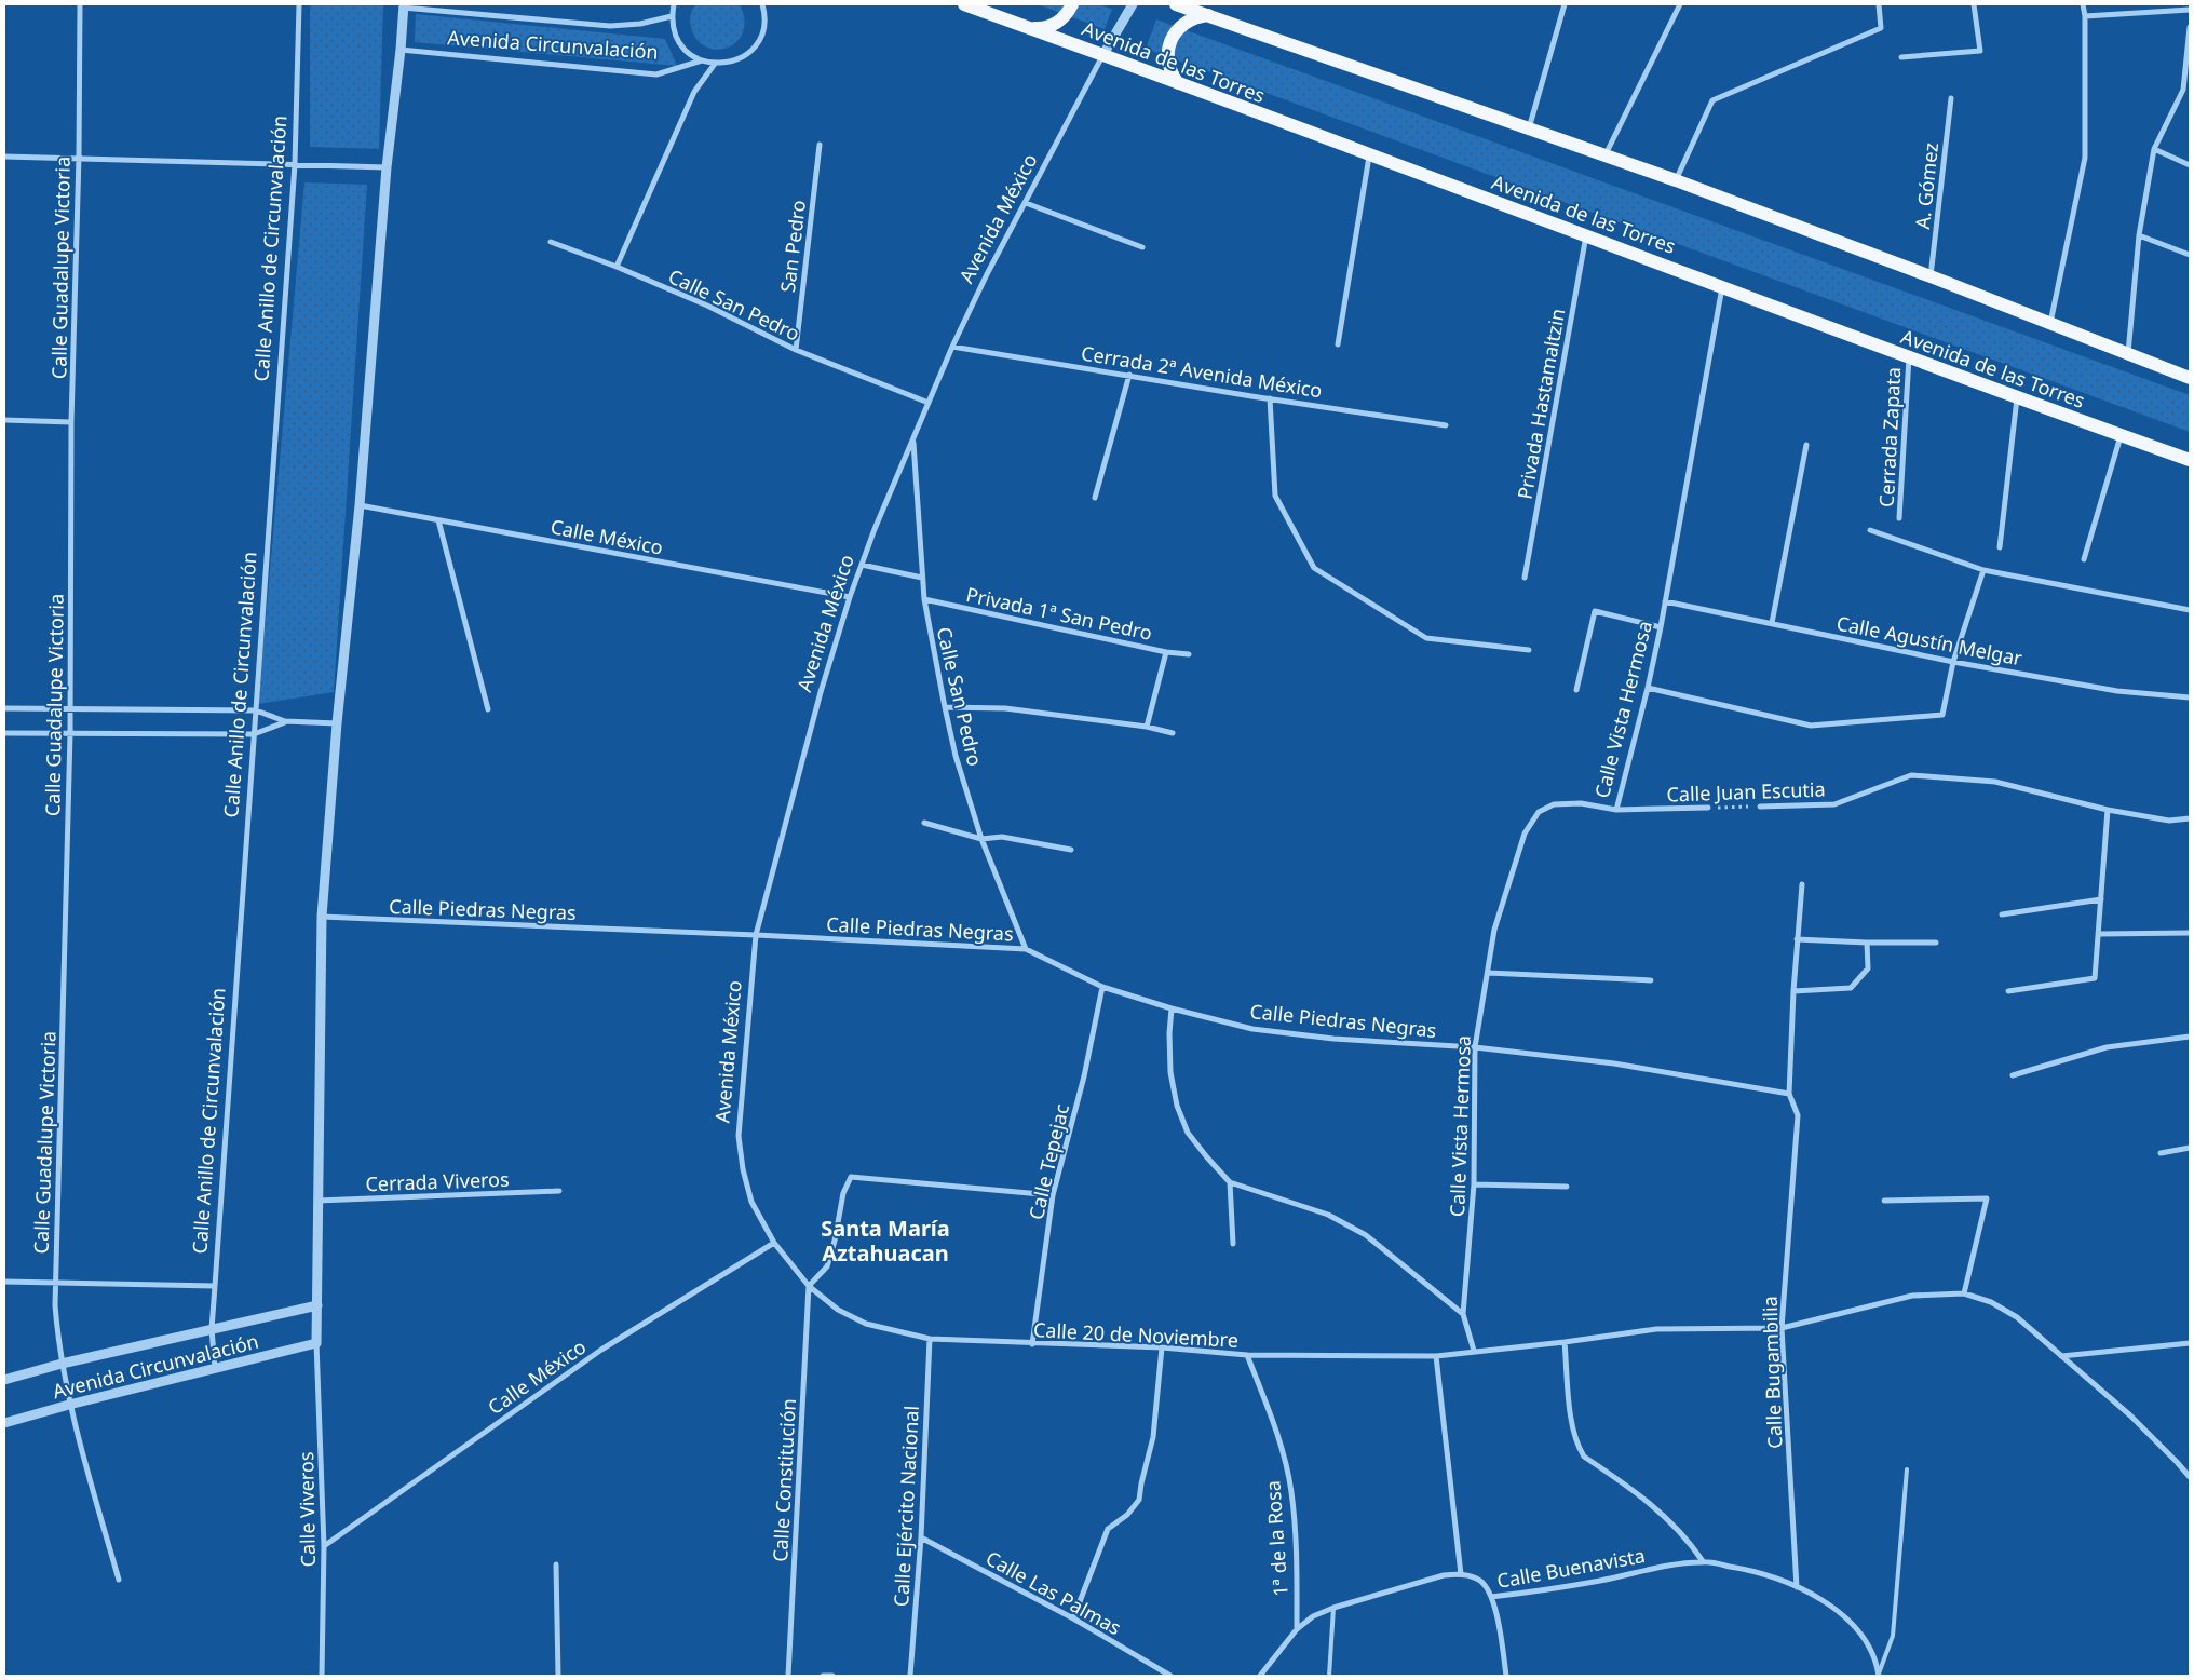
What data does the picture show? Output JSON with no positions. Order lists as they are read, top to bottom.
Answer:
{
  "streets": {
    "main road": ["Avenida de las Torres"],
    "street": [
      "Avenida Circunvalación",
      "A. Gómez",
      "Avenida México",
      "San Pedro",
      "Calle Anillo de Circunvalación",
      "Calle Guadalupe Victoria",
      "Calle San Pedro",
      "Cerrada 2ª Avenida México",
      "Privada Hastamaltzin",
      "Cerrada Zapata",
      "Calle México",
      "Privada 1ª San Pedro",
      "Calle Agustín Melgar",
      "Calle Vista Hermosa",
      "Calle Juan Escutia",
      "Calle Piedras Negras",
      "Calle Tepejac",
      "Cerrada Viveros",
      "Calle 20 de Noviembre",
      "Calle Bugambilia",
      "Calle Constitución",
      "Calle Ejército Nacional",
      "Calle Viveros",
      "1ª de la Rosa",
      "Calle Buenavista",
      "Calle Las Palmas"
    ]
  },
  "crossings": [
    ["Avenida Circunvalación", "Calle Anillo de Circunvalación"],
    ["Avenida Circunvalación", "Calle Guadalupe Victoria"],
    ["Avenida Circunvalación", "Calle Viveros"],
    ["Avenida de las Torres", "Avenida México"],
    ["Avenida de las Torres", "Privada Hastamaltzin"],
    ["Avenida de las Torres", "Cerrada Zapata"],
    ["Avenida de las Torres", "Calle Vista Hermosa"],
    ["Avenida México", "Calle San Pedro"],
    ["Avenida México", "Cerrada 2ª Avenida México"],
    ["Avenida México", "Calle México"],
    ["Avenida México", "Calle Piedras Negras"],
    ["Avenida México", "Calle 20 de Noviembre"],
    ["Avenida México", "Calle Constitución"],
    ["San Pedro", "Calle San Pedro"],
    ["Calle San Pedro", "Privada 1ª San Pedro"],
    ["Calle San Pedro", "Calle Piedras Negras"],
    ["Calle México", "Calle Viveros"],
    ["Calle Agustín Melgar", "Calle Vista Hermosa"],
    ["Calle Vista Hermosa", "Calle Juan Escutia"],
    ["Calle Vista Hermosa", "Calle Piedras Negras"],
    ["Calle Vista Hermosa", "Calle 20 de Noviembre"],
    ["Calle Piedras Negras", "Calle Tepejac"],
    ["Calle Piedras Negras", "Calle Bugambilia"],
    ["Calle Tepejac", "Calle 20 de Noviembre"],
    ["Calle 20 de Noviembre", "Calle Bugambilia"],
    ["Calle 20 de Noviembre", "Calle Constitución"],
    ["Calle 20 de Noviembre", "Calle Ejército Nacional"],
    ["Calle 20 de Noviembre", "1ª de la Rosa"],
    ["Calle Bugambilia", "Calle Buenavista"],
    ["Calle Ejército Nacional", "Calle Las Palmas"]
  ],
  "districts": ["Santa María Aztahuacan"]
}
